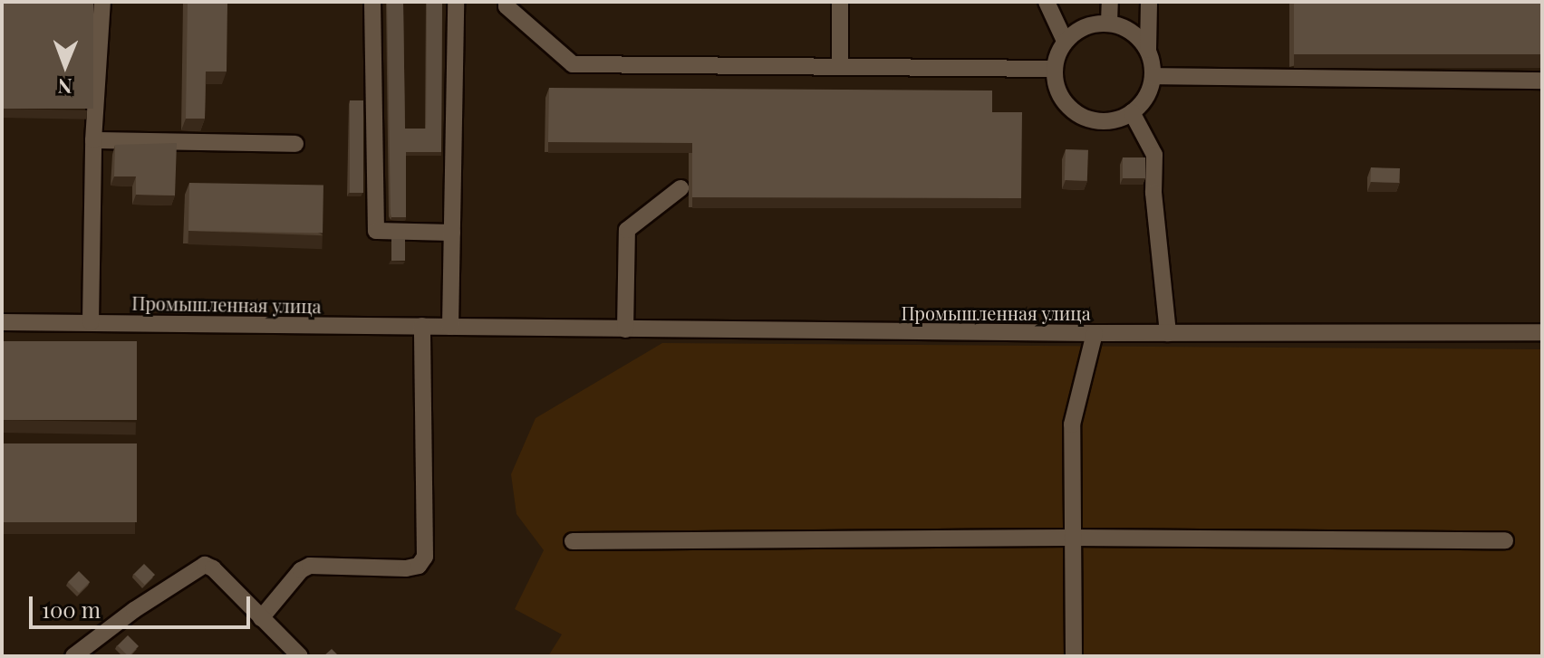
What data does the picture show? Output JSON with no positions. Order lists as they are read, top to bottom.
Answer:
{
  "streets": {
    "street": ["Промышленная улица"]
  },
  "scale_bar": "100 m",
  "north": "bottom"
}
